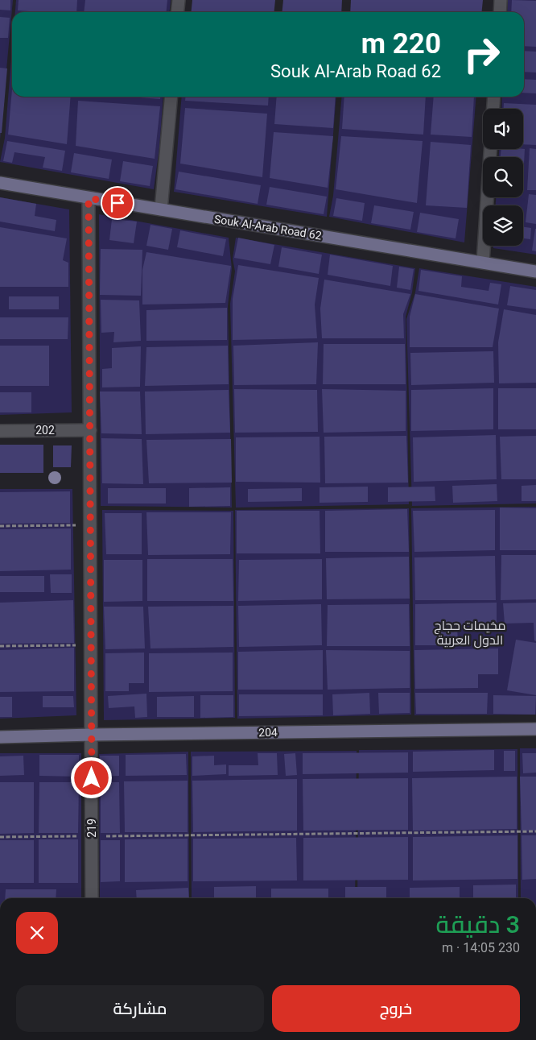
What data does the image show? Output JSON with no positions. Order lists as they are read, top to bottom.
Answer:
{
  "streets": {
    "main road": ["Souk Al-Arab Road 62", "204"],
    "street": ["202", "219"]
  },
  "crossings": [
    ["Souk Al-Arab Road 62", "219"],
    ["202", "219"],
    ["204", "219"]
  ],
  "districts": ["مخيمات حجاج الدول العربية"],
  "page": {
    "turn": ["220 m", "Souk Al-Arab Road 62"],
    "heading": ["3 دقيقة", "230 m · 14:05"],
    "buttons": ["خروج", "مشاركة"]
  }
}
